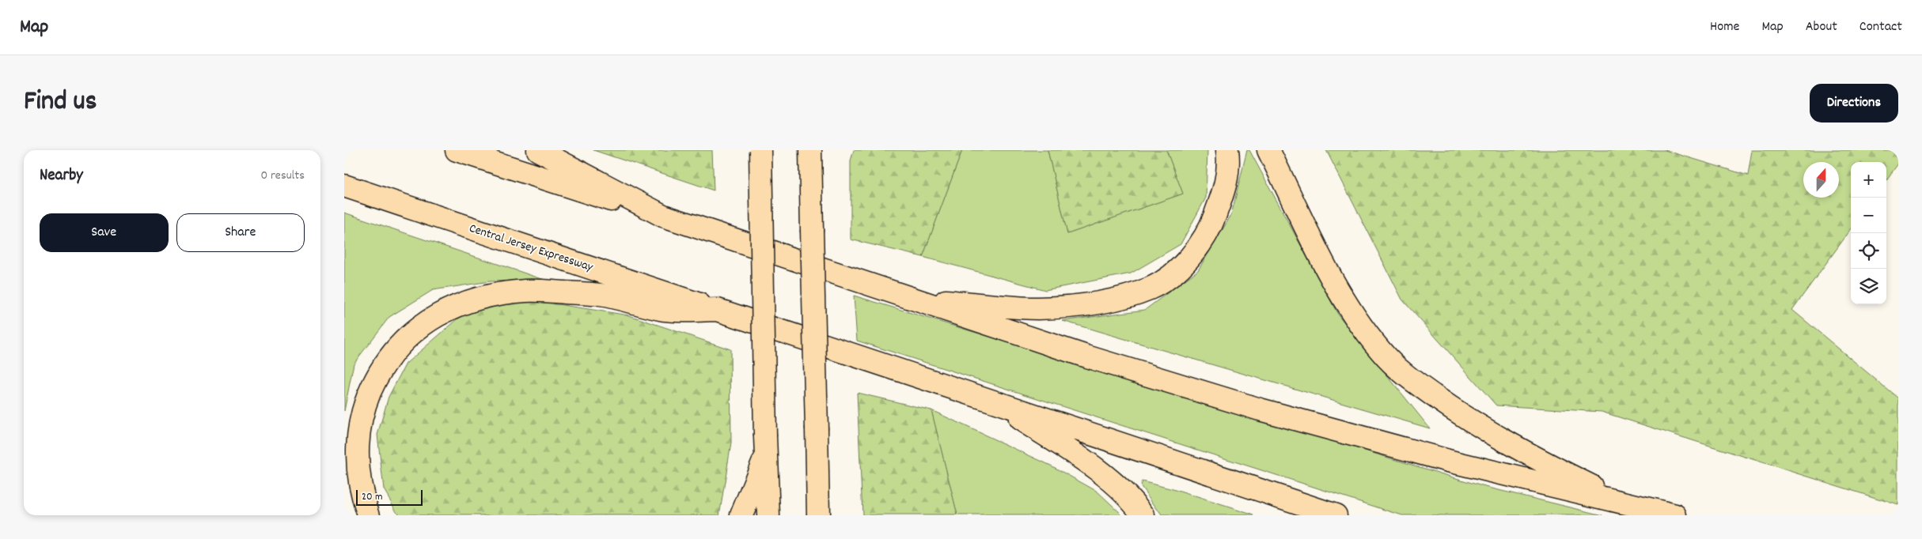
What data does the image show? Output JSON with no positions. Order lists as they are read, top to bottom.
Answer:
{
  "streets": {
    "highway": ["Central Jersey Expressway"]
  },
  "scale_bar": "20 m",
  "north": "top",
  "page": {
    "header": "Map",
    "nav": [
      "Home",
      "Map",
      "About",
      "Contact"
    ],
    "title": "Find us",
    "buttons": [
      "Directions",
      ["Save", "Share"]
    ],
    "heading": ["Nearby", "0 results"],
    "map_buttons": ["+", "−"],
    "scale": "20 m"
  }
}
